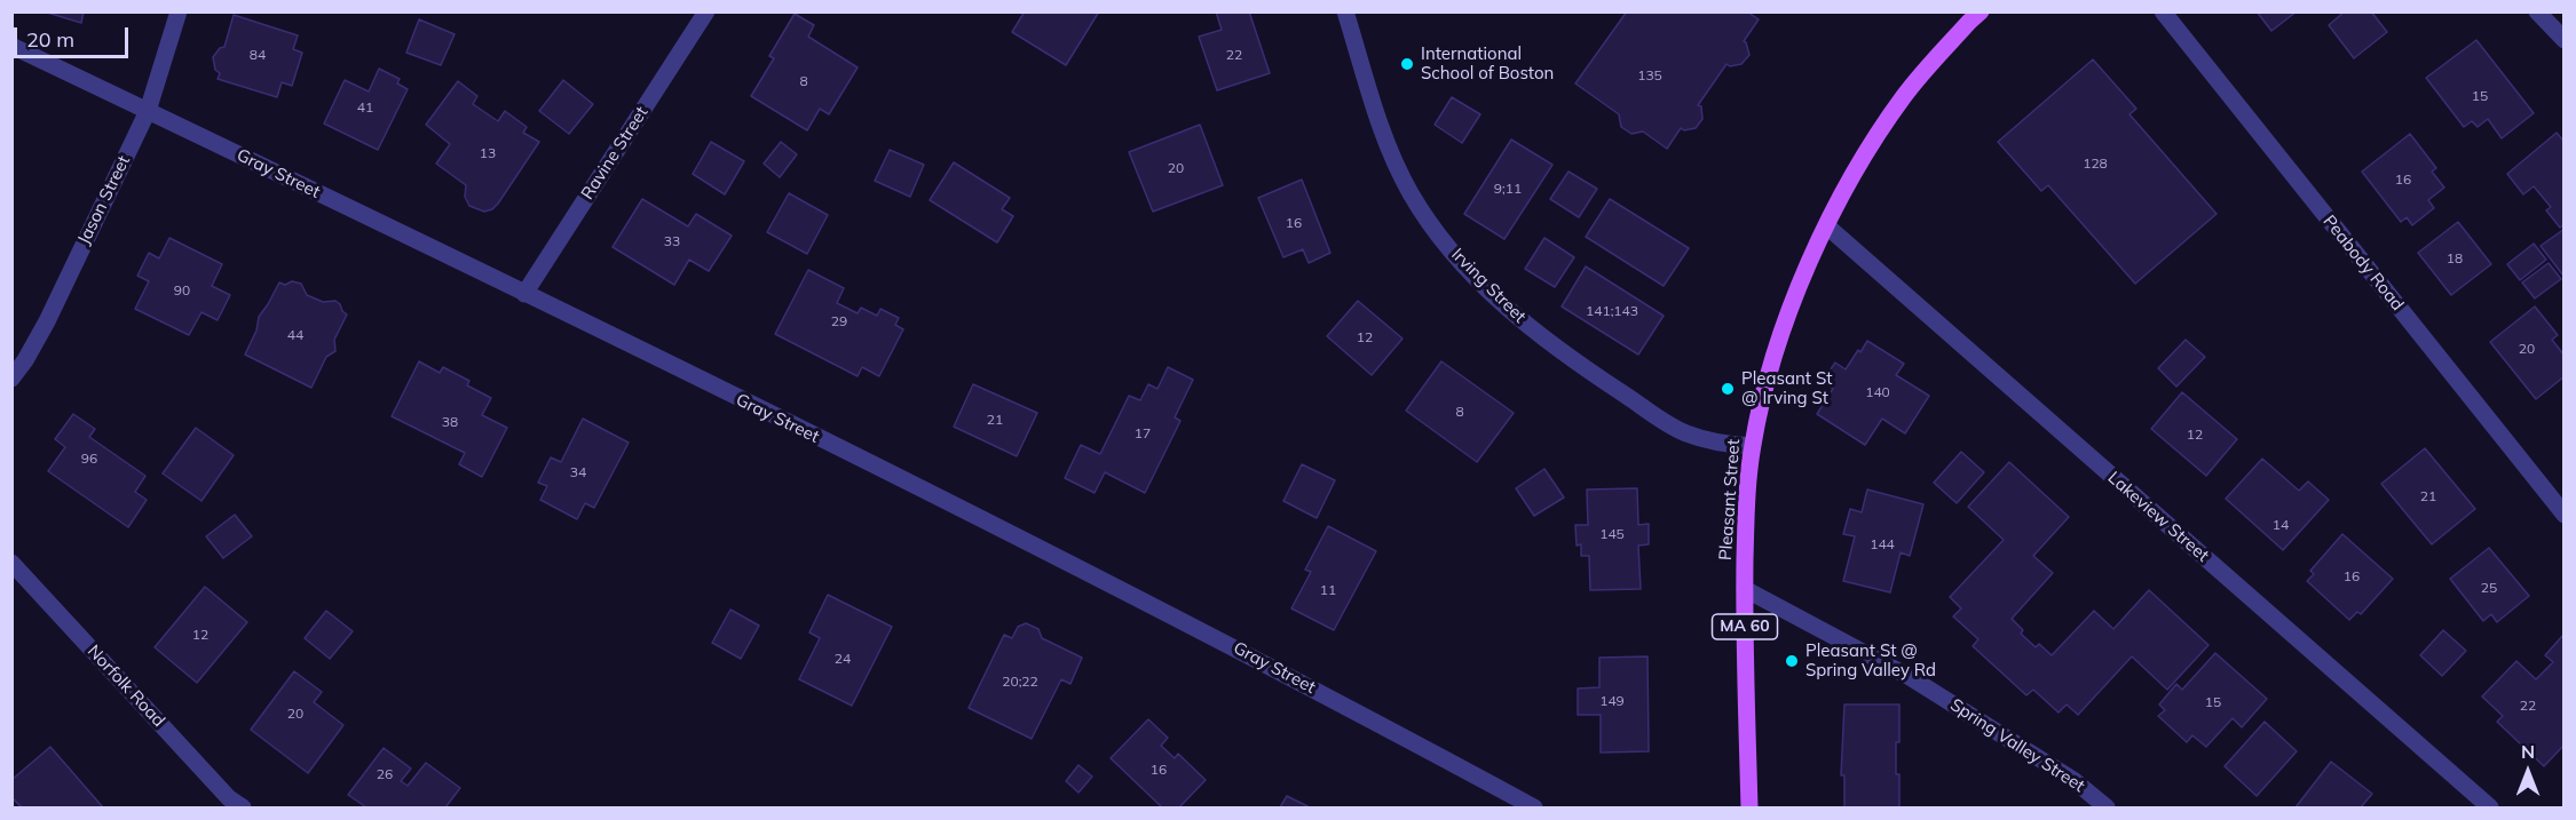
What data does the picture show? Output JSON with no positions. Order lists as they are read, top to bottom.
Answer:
{
  "streets": {
    "main road": ["Pleasant Street", "MA 60"],
    "street": [
      "Ravine Street",
      "Gray Street",
      "Jason Street",
      "Peabody Road",
      "Irving Street",
      "Lakeview Street",
      "Norfolk Road",
      "Spring Valley Street"
    ]
  },
  "crossings": [
    ["Ravine Street", "Gray Street"],
    ["Gray Street", "Jason Street"],
    ["Irving Street", "Pleasant Street"],
    ["Pleasant Street", "Lakeview Street"],
    ["Pleasant Street", "Spring Valley Street"]
  ],
  "places": ["International School of Boston", "Pleasant St @ Irving St", "Pleasant St @ Spring Valley Rd"],
  "house_numbers": [
    "84",
    "22",
    "135",
    "8",
    "15",
    "41",
    "13",
    "128",
    "20",
    "16",
    "9;11",
    "16",
    "33",
    "18",
    "90",
    "141;143",
    "29",
    "44",
    "12",
    "20",
    "140",
    "8",
    "21",
    "38",
    "17",
    "12",
    "96",
    "34",
    "21",
    "14",
    "145",
    "144",
    "16",
    "25",
    "11",
    "12",
    "24",
    "20;22",
    "149",
    "15",
    "22",
    "20",
    "16",
    "26"
  ],
  "scale_bar": "20 m",
  "north": "top"
}
